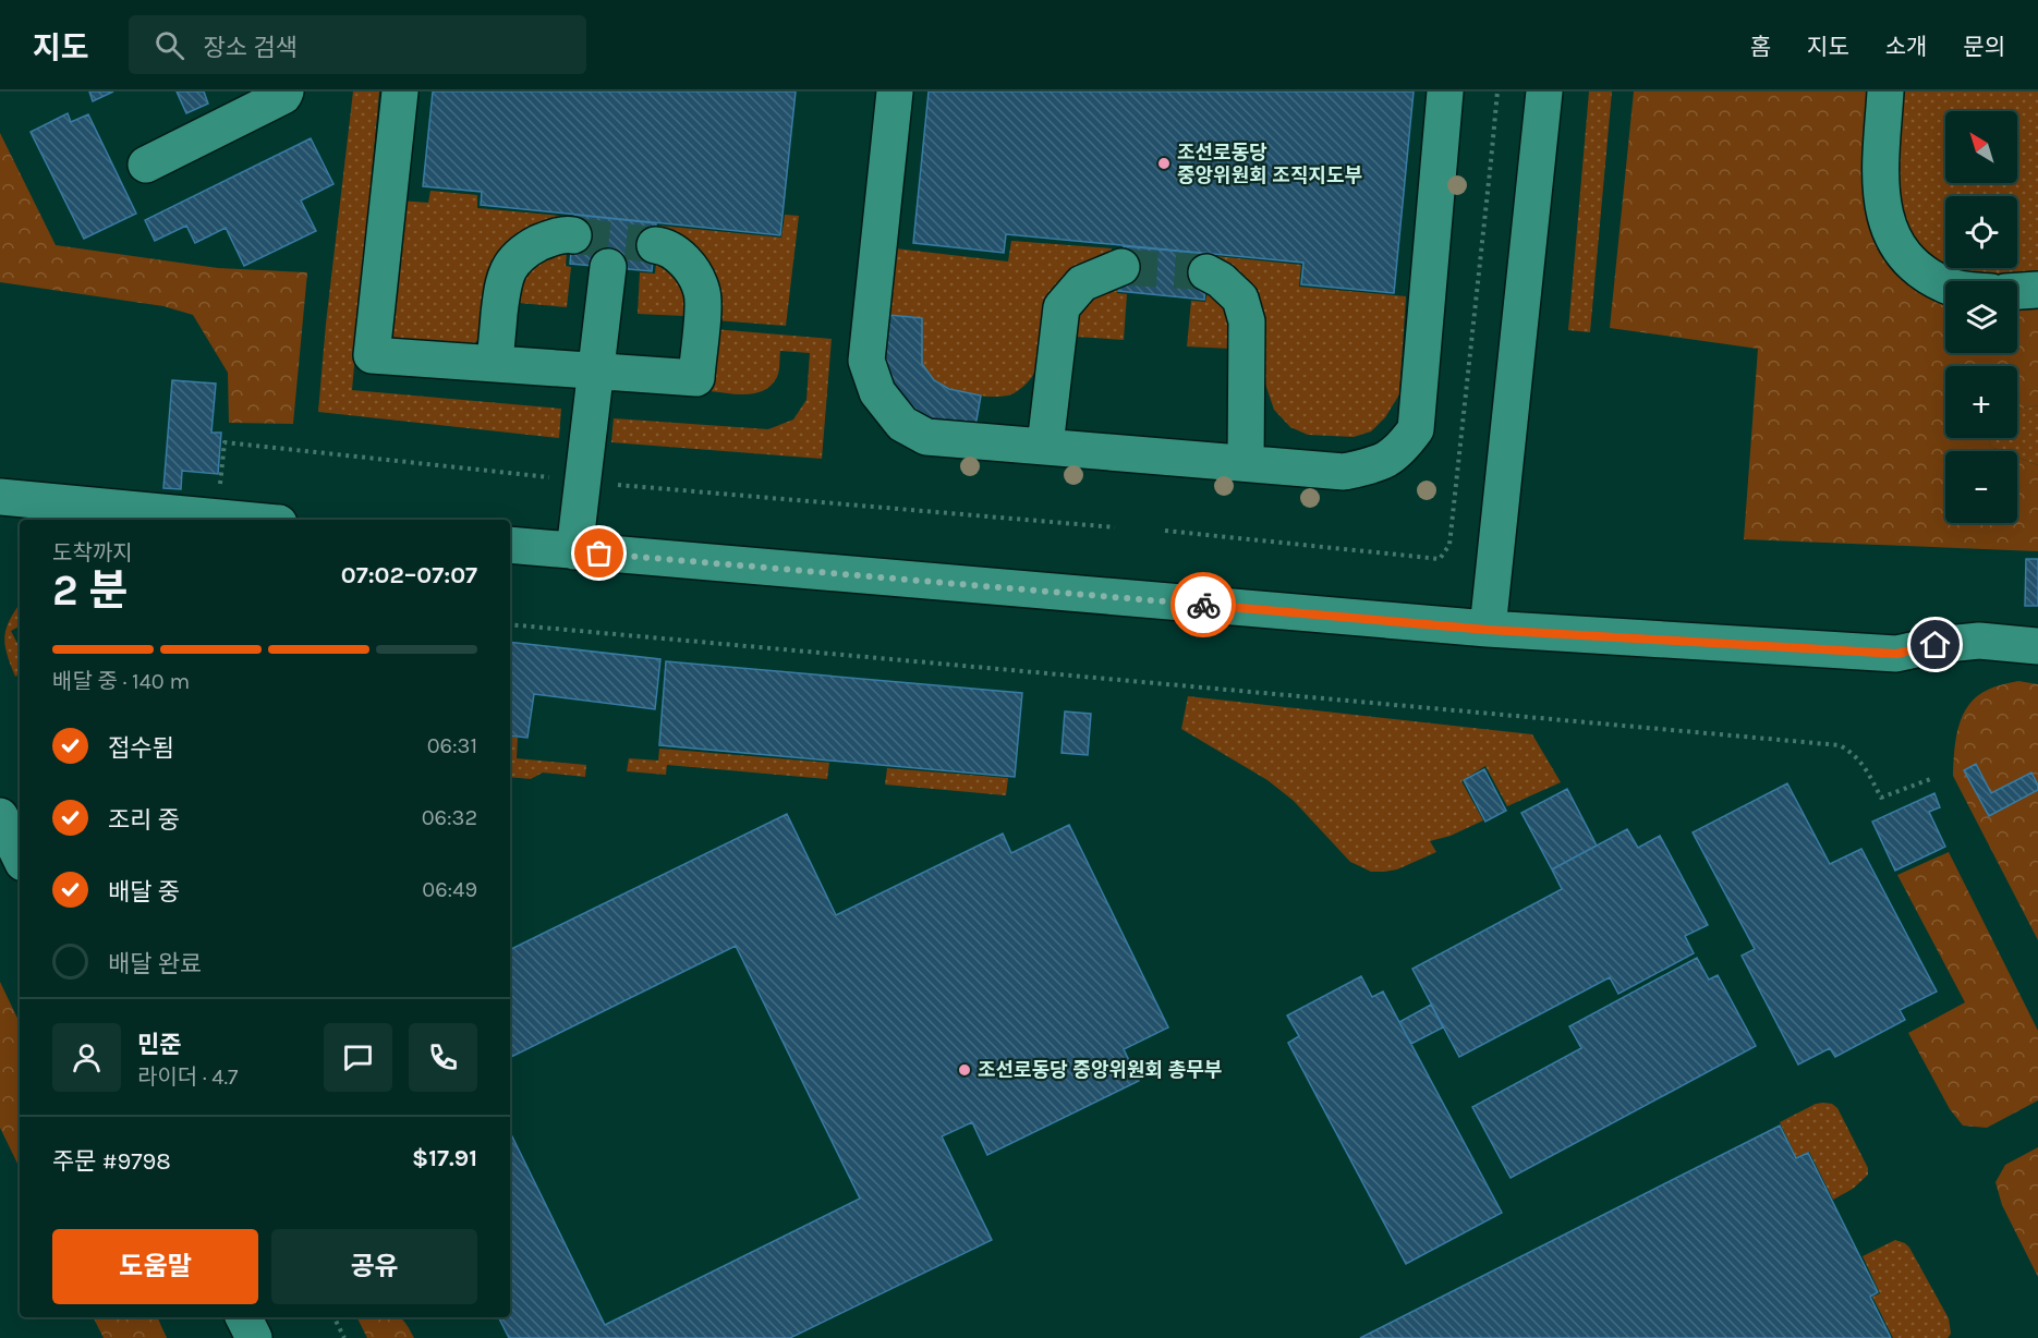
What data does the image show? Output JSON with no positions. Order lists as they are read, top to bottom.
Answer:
{
  "places": ["조선로동당 중앙위원회 조직지도부", "조선로동당 중앙위원회 총무부"],
  "north": "top left",
  "page": {
    "header": "지도",
    "search": "장소 검색",
    "nav": [
      "홈",
      "지도",
      "소개",
      "문의"
    ],
    "map_buttons": ["+", "−"],
    "heading": ["2 분", "도착까지", "07:02–07:07"],
    "panel": [
      "민준",
      "라이더 · 4.7",
      "주문 #9798",
      "$17.91"
    ],
    "bar": "배달 중 · 140 m",
    "list": [
      ["접수됨", "06:31"],
      ["조리 중", "06:32"],
      ["배달 중", "06:49"],
      "배달 완료"
    ],
    "buttons": ["도움말", "공유"]
  }
}
